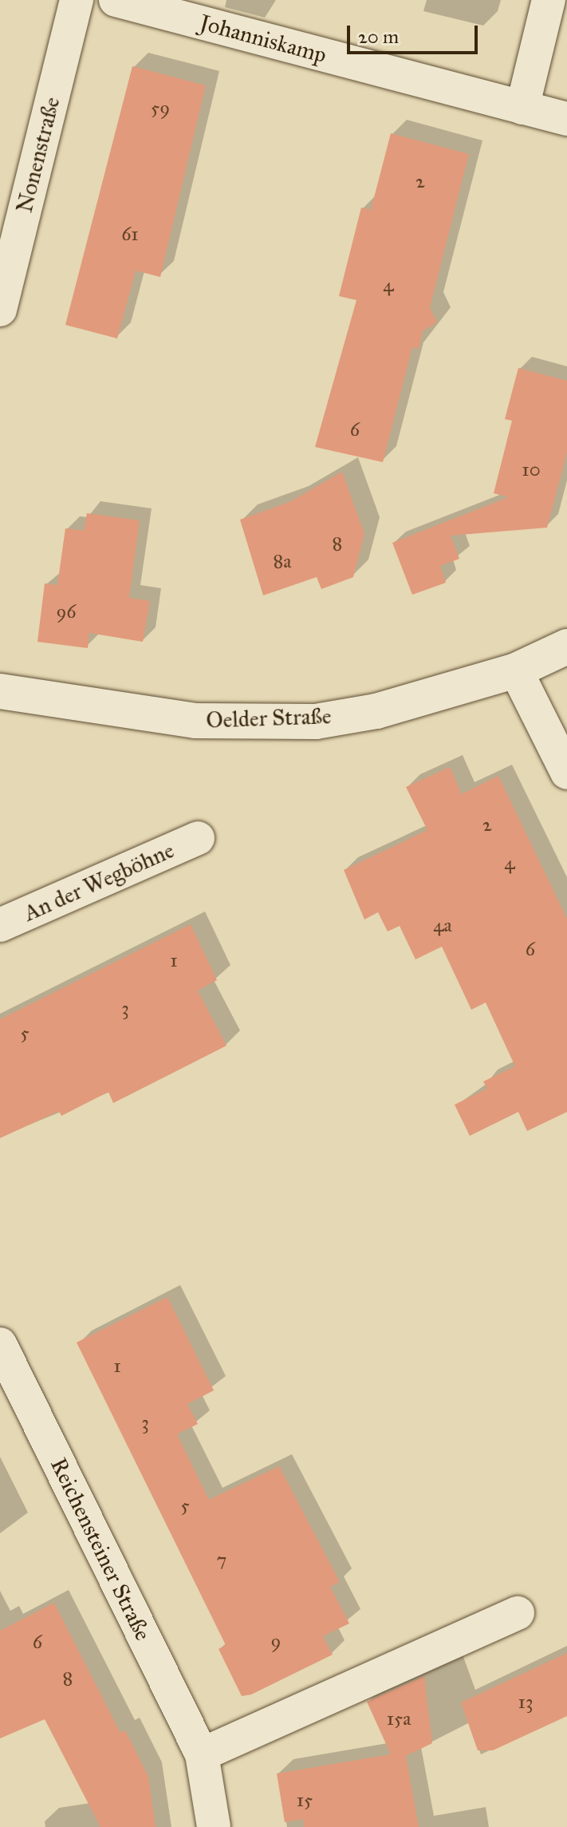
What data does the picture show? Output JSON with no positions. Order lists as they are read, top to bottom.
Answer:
{
  "streets": {
    "street": [
      "Johanniskamp",
      "Nonenstraße",
      "Oelder Straße",
      "An der Wegböhne",
      "Reichensteiner Straße"
    ]
  },
  "house_numbers": [
    "59",
    "2",
    "61",
    "4",
    "6",
    "10",
    "8",
    "8a",
    "96",
    "2",
    "4",
    "4a",
    "6",
    "1",
    "3",
    "5",
    "1",
    "3",
    "5",
    "7",
    "9",
    "6",
    "8",
    "13",
    "15a",
    "15"
  ],
  "scale_bar": "20 m"
}
